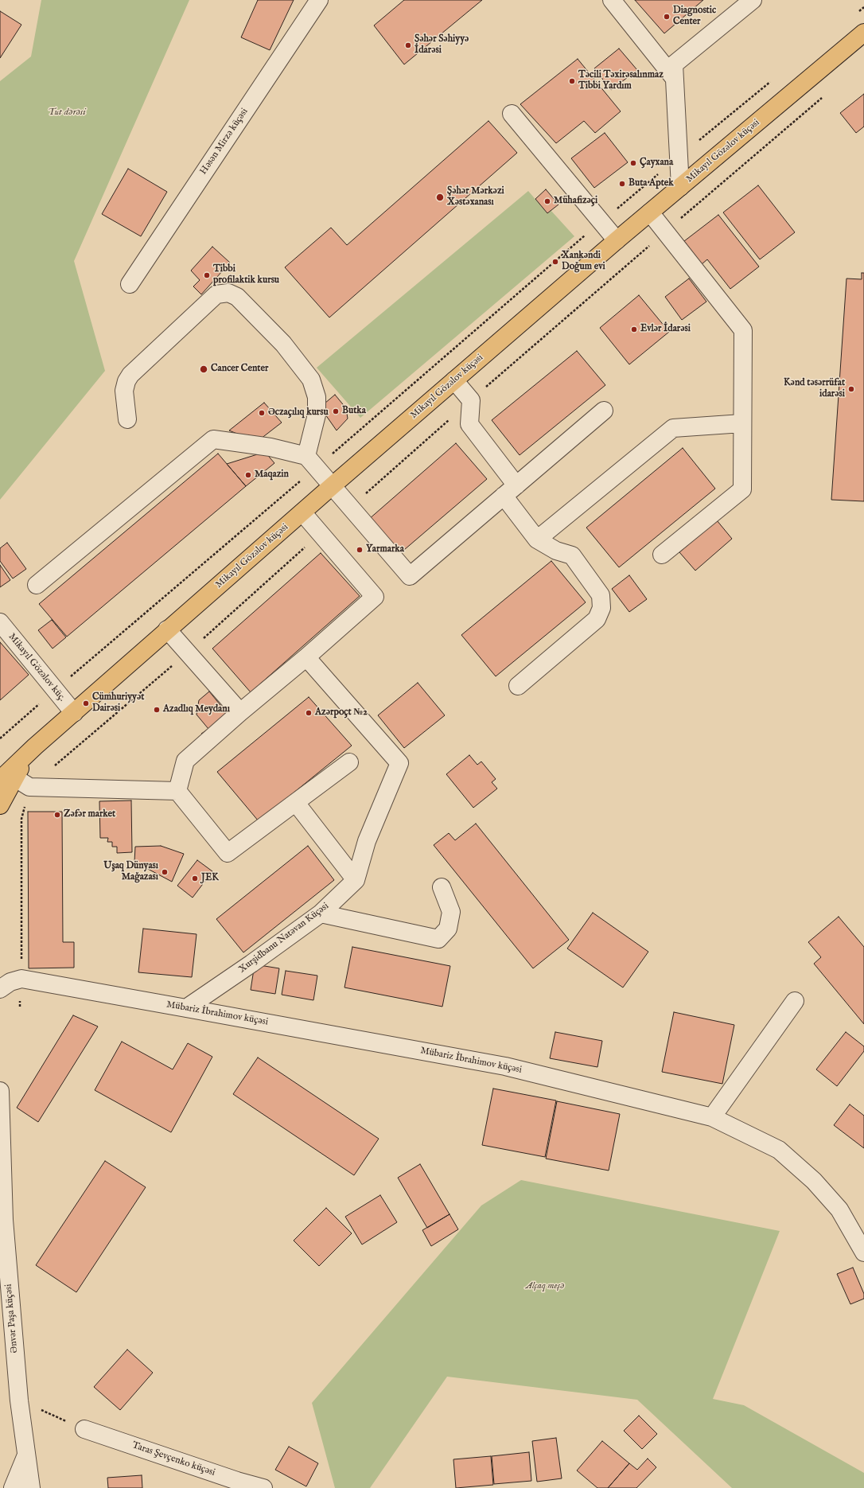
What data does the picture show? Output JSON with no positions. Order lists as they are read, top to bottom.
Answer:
{
  "streets": {
    "main road": ["Mikayıl Gözəlov küçəsi"],
    "street": [
      "Həsən Mirzə küçəsi",
      "Mikayıl Gözəlov küç.",
      "Xurşidbanu Natəvan Küçəsi",
      "Mübariz İbrahimov küçəsi",
      "Ənvər Paşa küçəsi",
      "Taras Şevçenko küçəsi"
    ]
  },
  "crossings": [
    ["Mikayıl Gözəlov küçəsi", "Mikayıl Gözəlov küç."],
    ["Xurşidbanu Natəvan Küçəsi", "Mübariz İbrahimov küçəsi"]
  ],
  "parks": ["Tut dərəsi", "Alçaq meşə"],
  "places": [
    "Diagnostic Center",
    "Şəhər Səhiyyə İdarəsi",
    "Təcili Təxirəsalınmaz Tibbi Yardım",
    "Çayxana",
    "Buta Aptek",
    "Şəhər Mərkəzi Xəstəxanası",
    "Mühafizəçi",
    "Xankəndi Doğum evi",
    "Tibbi profilaktik kursu",
    "Evlər İdarəsi",
    "Cancer Center",
    "Kənd təsərrüfat idarəsi",
    "Butka",
    "Əczaçılıq kursu",
    "Maqazin",
    "Yarmarka",
    "Cümhuriyyət Dairəsi",
    "Azadlıq Meydanı",
    "Azərpoçt №2",
    "Zəfər market",
    "Uşaq Dünyası Mağazası",
    "JEK"
  ]
}
